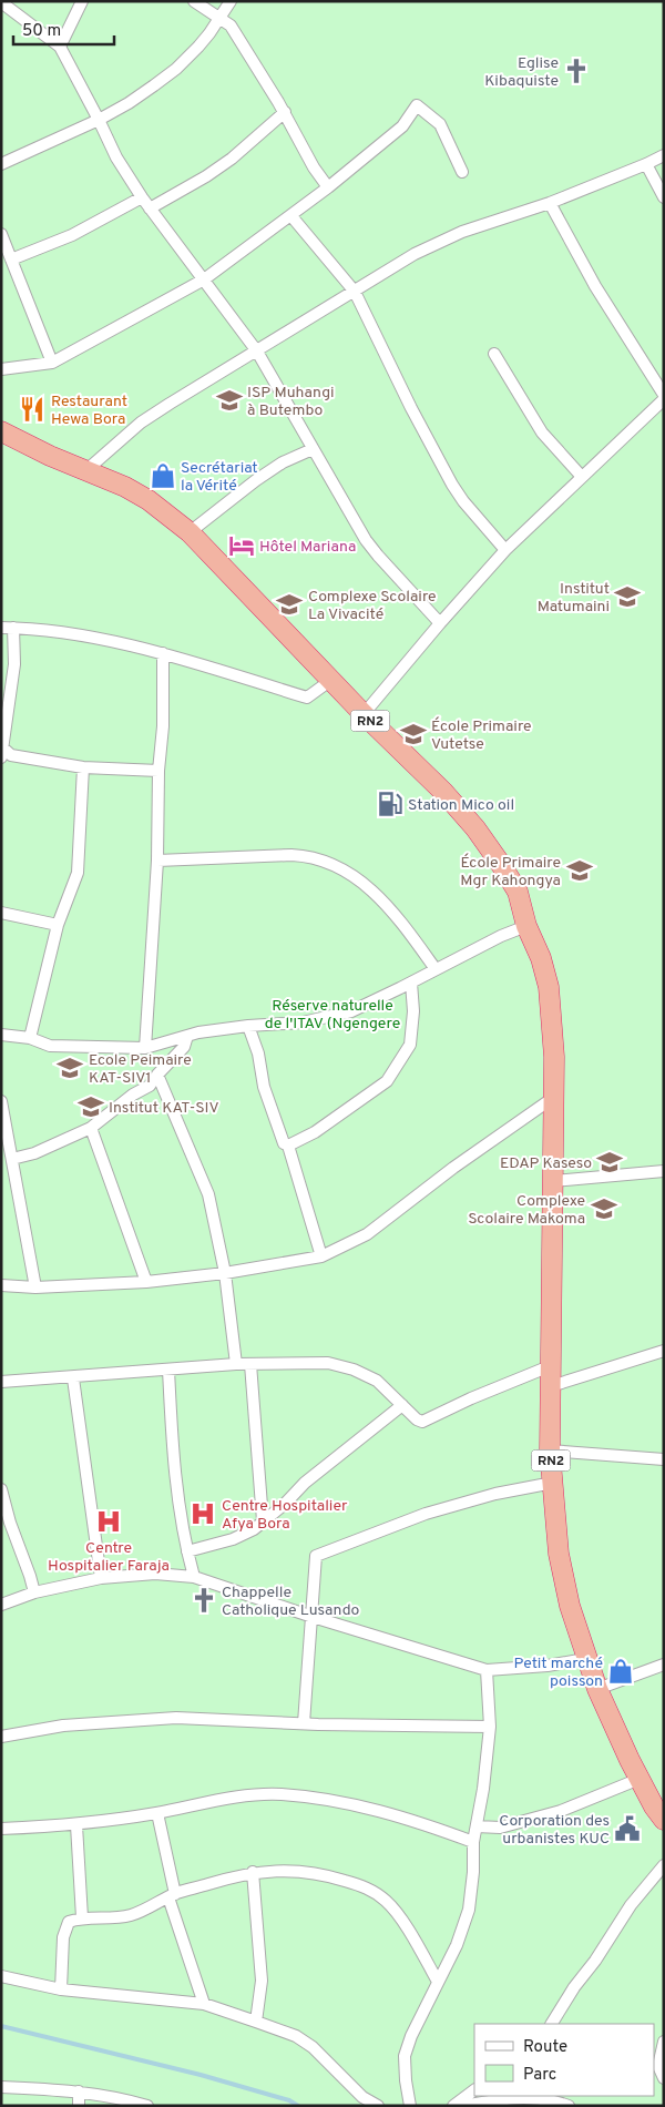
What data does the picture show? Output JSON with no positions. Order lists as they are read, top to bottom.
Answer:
{
  "streets": {
    "highway": ["RN2"]
  },
  "parks": ["Réserve naturelle de l'ITAV (Ngengere"],
  "places": {
    "church": ["Eglise Kibaquiste", "Chappelle Catholique Lusando"],
    "school or university": [
      "ISP Muhangi à Butembo",
      "Institut Matumaini",
      "Complexe Scolaire La Vivacité",
      "École Primaire Vutetse",
      "École Primaire Mgr Kahongya",
      "Ecole Peimaire KAT-SIV1",
      "Institut KAT-SIV",
      "EDAP Kaseso",
      "Complexe Scolaire Makoma"
    ],
    "restaurant": ["Restaurant Hewa Bora"],
    "shop": ["Secrétariat la Vérité", "Petit marché poisson"],
    "hotel": ["Hôtel Mariana"],
    "fuel station": ["Station Mico oil"],
    "hospital": ["Centre Hospitalier Afya Bora", "Centre Hospitalier Faraja"],
    "public building": ["Corporation des urbanistes KUC"]
  },
  "legend": ["Route", "Parc"],
  "scale_bar": "50 m"
}
